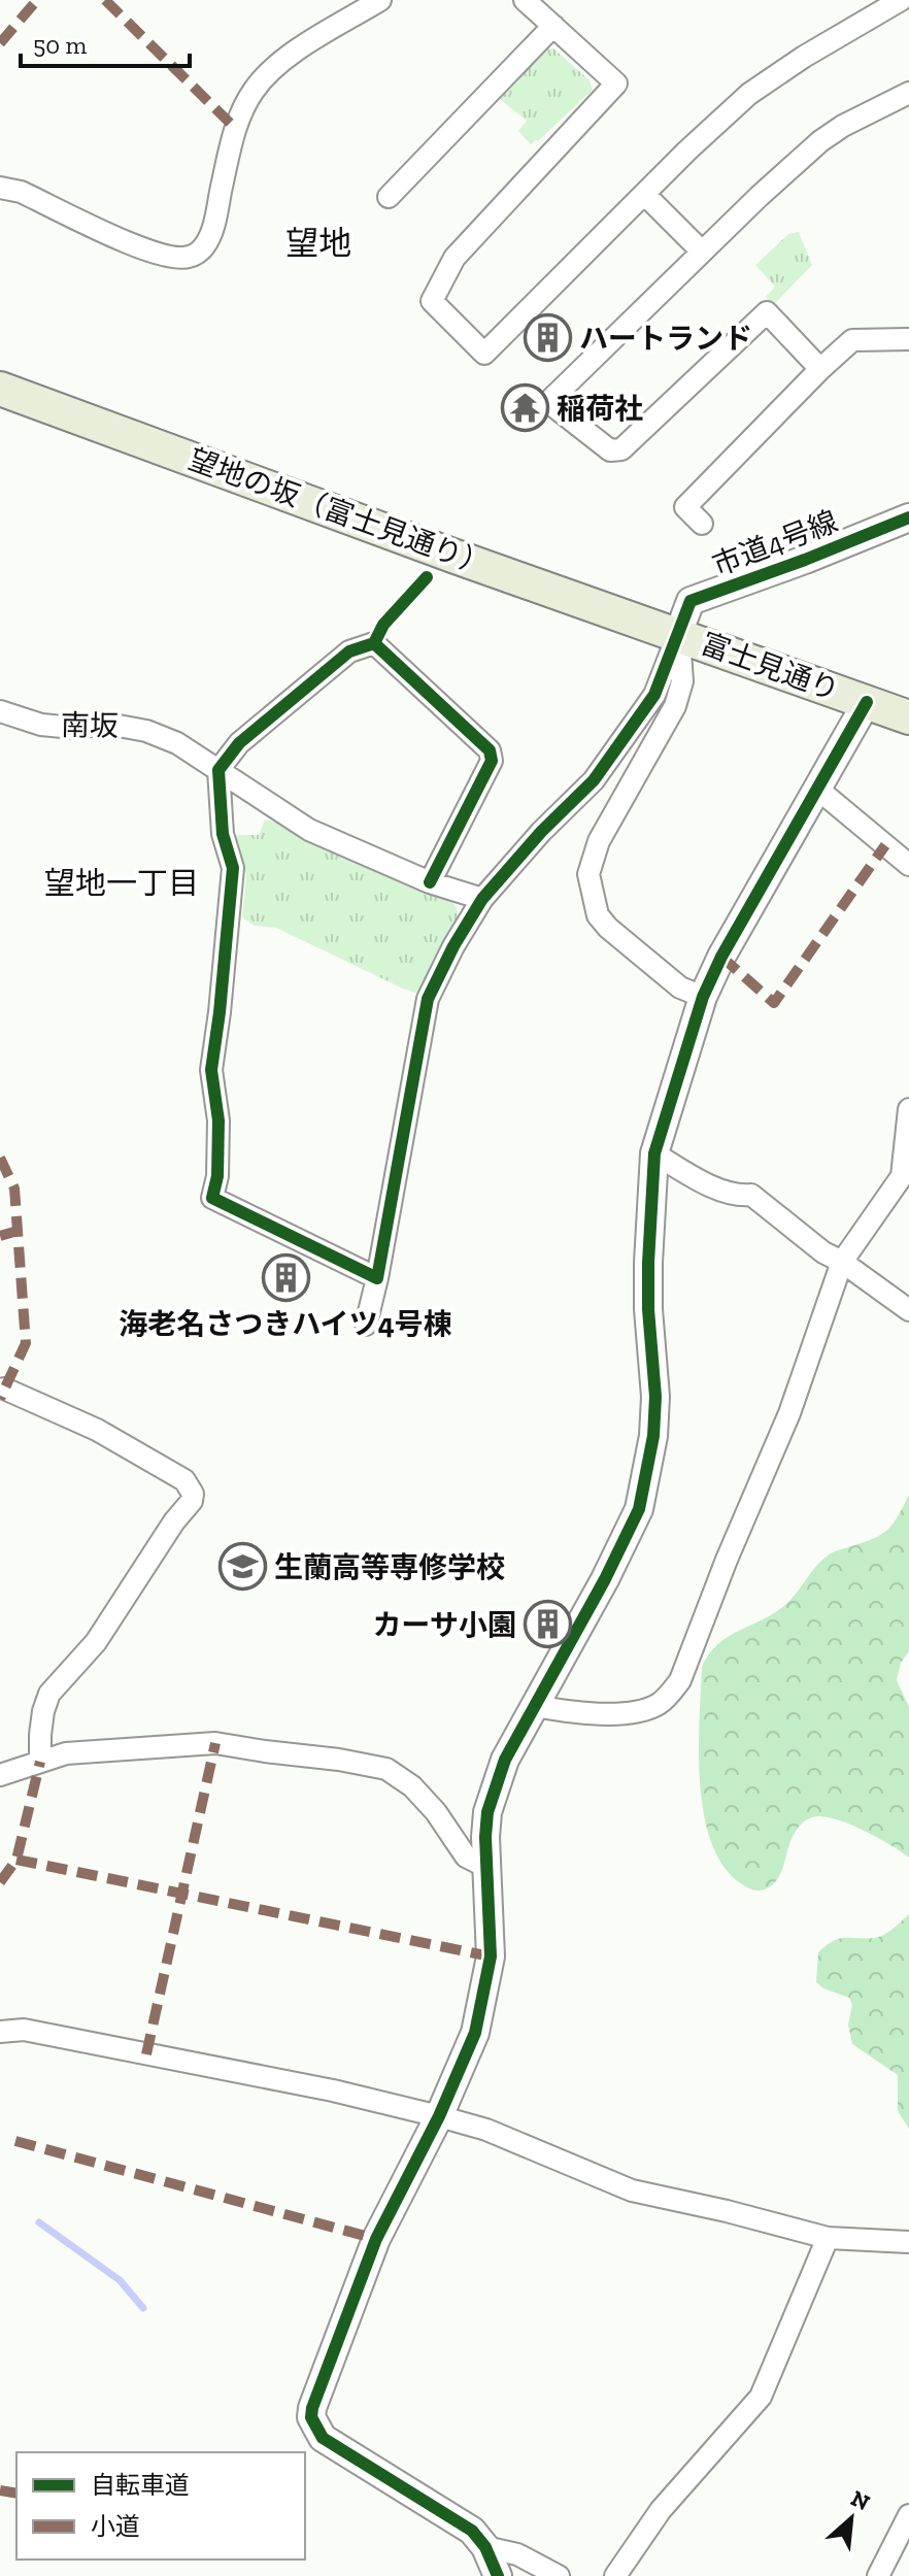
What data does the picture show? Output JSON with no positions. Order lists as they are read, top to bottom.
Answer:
{
  "streets": {
    "main road": ["望地の坂（富士見通り）", "富士見通り"],
    "street": ["市道4号線", "南坂"]
  },
  "crossings": [
    ["望地の坂（富士見通り）", "市道4号線"],
    ["望地の坂（富士見通り）", "富士見通り"],
    ["市道4号線", "富士見通り"]
  ],
  "districts": ["望地", "望地一丁目"],
  "places": {
    "building": ["ハートランド", "海老名さつきハイツ4号棟", "カーサ小園"],
    "temple": ["稲荷社"],
    "school or university": ["生蘭高等専修学校"]
  },
  "legend": ["自転車道", "小道"],
  "scale_bar": "50 m",
  "north": "top right"
}
